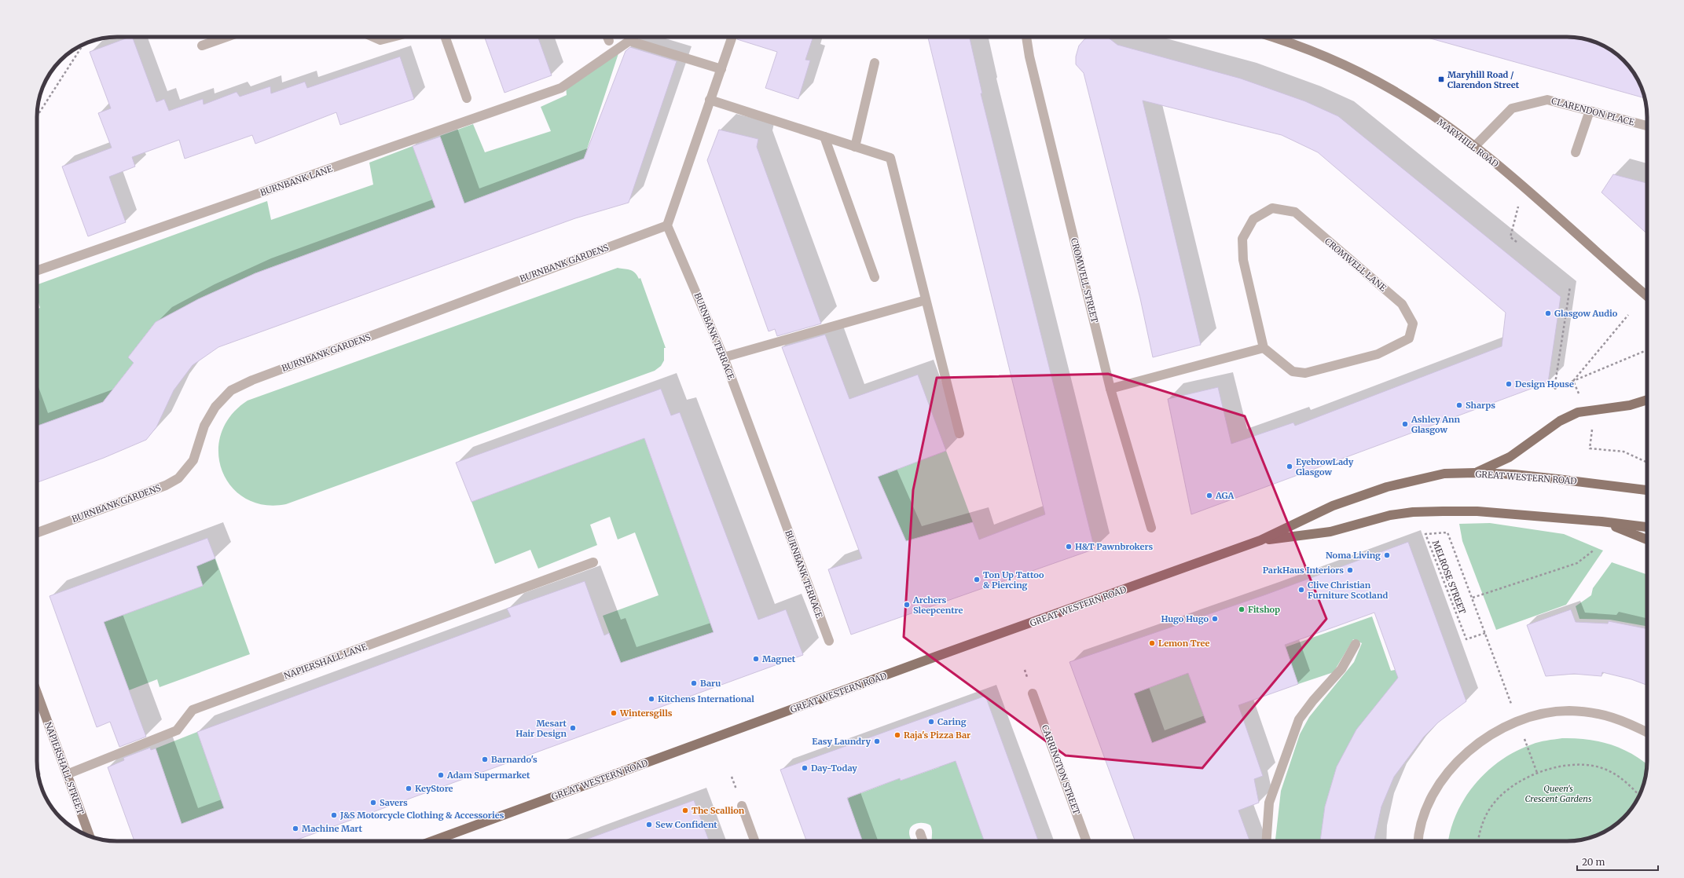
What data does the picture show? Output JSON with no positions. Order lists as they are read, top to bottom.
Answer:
{
  "streets": {
    "main road": ["GREAT WESTERN ROAD"],
    "street": [
      "CLARENDON PLACE",
      "MARYHILL ROAD",
      "BURNBANK LANE",
      "BURNBANK GARDENS",
      "CROMWELL LANE",
      "CROMWELL STREET",
      "BURNBANK TERRACE",
      "NAPIERSHALL LANE",
      "NAPIERSHALL STREET",
      "CARRINGTON STREET"
    ],
    "path": ["MELROSE STREET"]
  },
  "crossings": [
    ["CLARENDON PLACE", "MARYHILL ROAD"],
    ["BURNBANK GARDENS", "BURNBANK TERRACE"],
    ["NAPIERSHALL LANE", "NAPIERSHALL STREET"]
  ],
  "parks": ["Queen's Crescent Gardens"],
  "places": {
    "transit": ["Maryhill Road / Clarendon Street"],
    "other": [
      "Glasgow Audio",
      "Design House",
      "Sharps",
      "Ashley Ann Glasgow",
      "EyebrowLady Glasgow",
      "AGA",
      "H&T Pawnbrokers",
      "Noma Living",
      "ParkHaus Interiors",
      "Ton Up Tattoo & Piercing",
      "Clive Christian Furniture Scotland",
      "Archers Sleepcentre",
      "Fitshop",
      "Hugo Hugo",
      "Lemon Tree",
      "Magnet",
      "Baru",
      "Kitchens International",
      "Wintersgills",
      "Caring",
      "Mesart Hair Design",
      "Raja's Pizza Bar",
      "Easy Laundry",
      "Barnardo's",
      "Day-Today",
      "Adam Supermarket",
      "KeyStore",
      "Savers",
      "The Scallion",
      "J&S Motorcycle Clothing & Accessories",
      "Sew Confident",
      "Machine Mart"
    ]
  },
  "scale_bar": "20 m"
}
